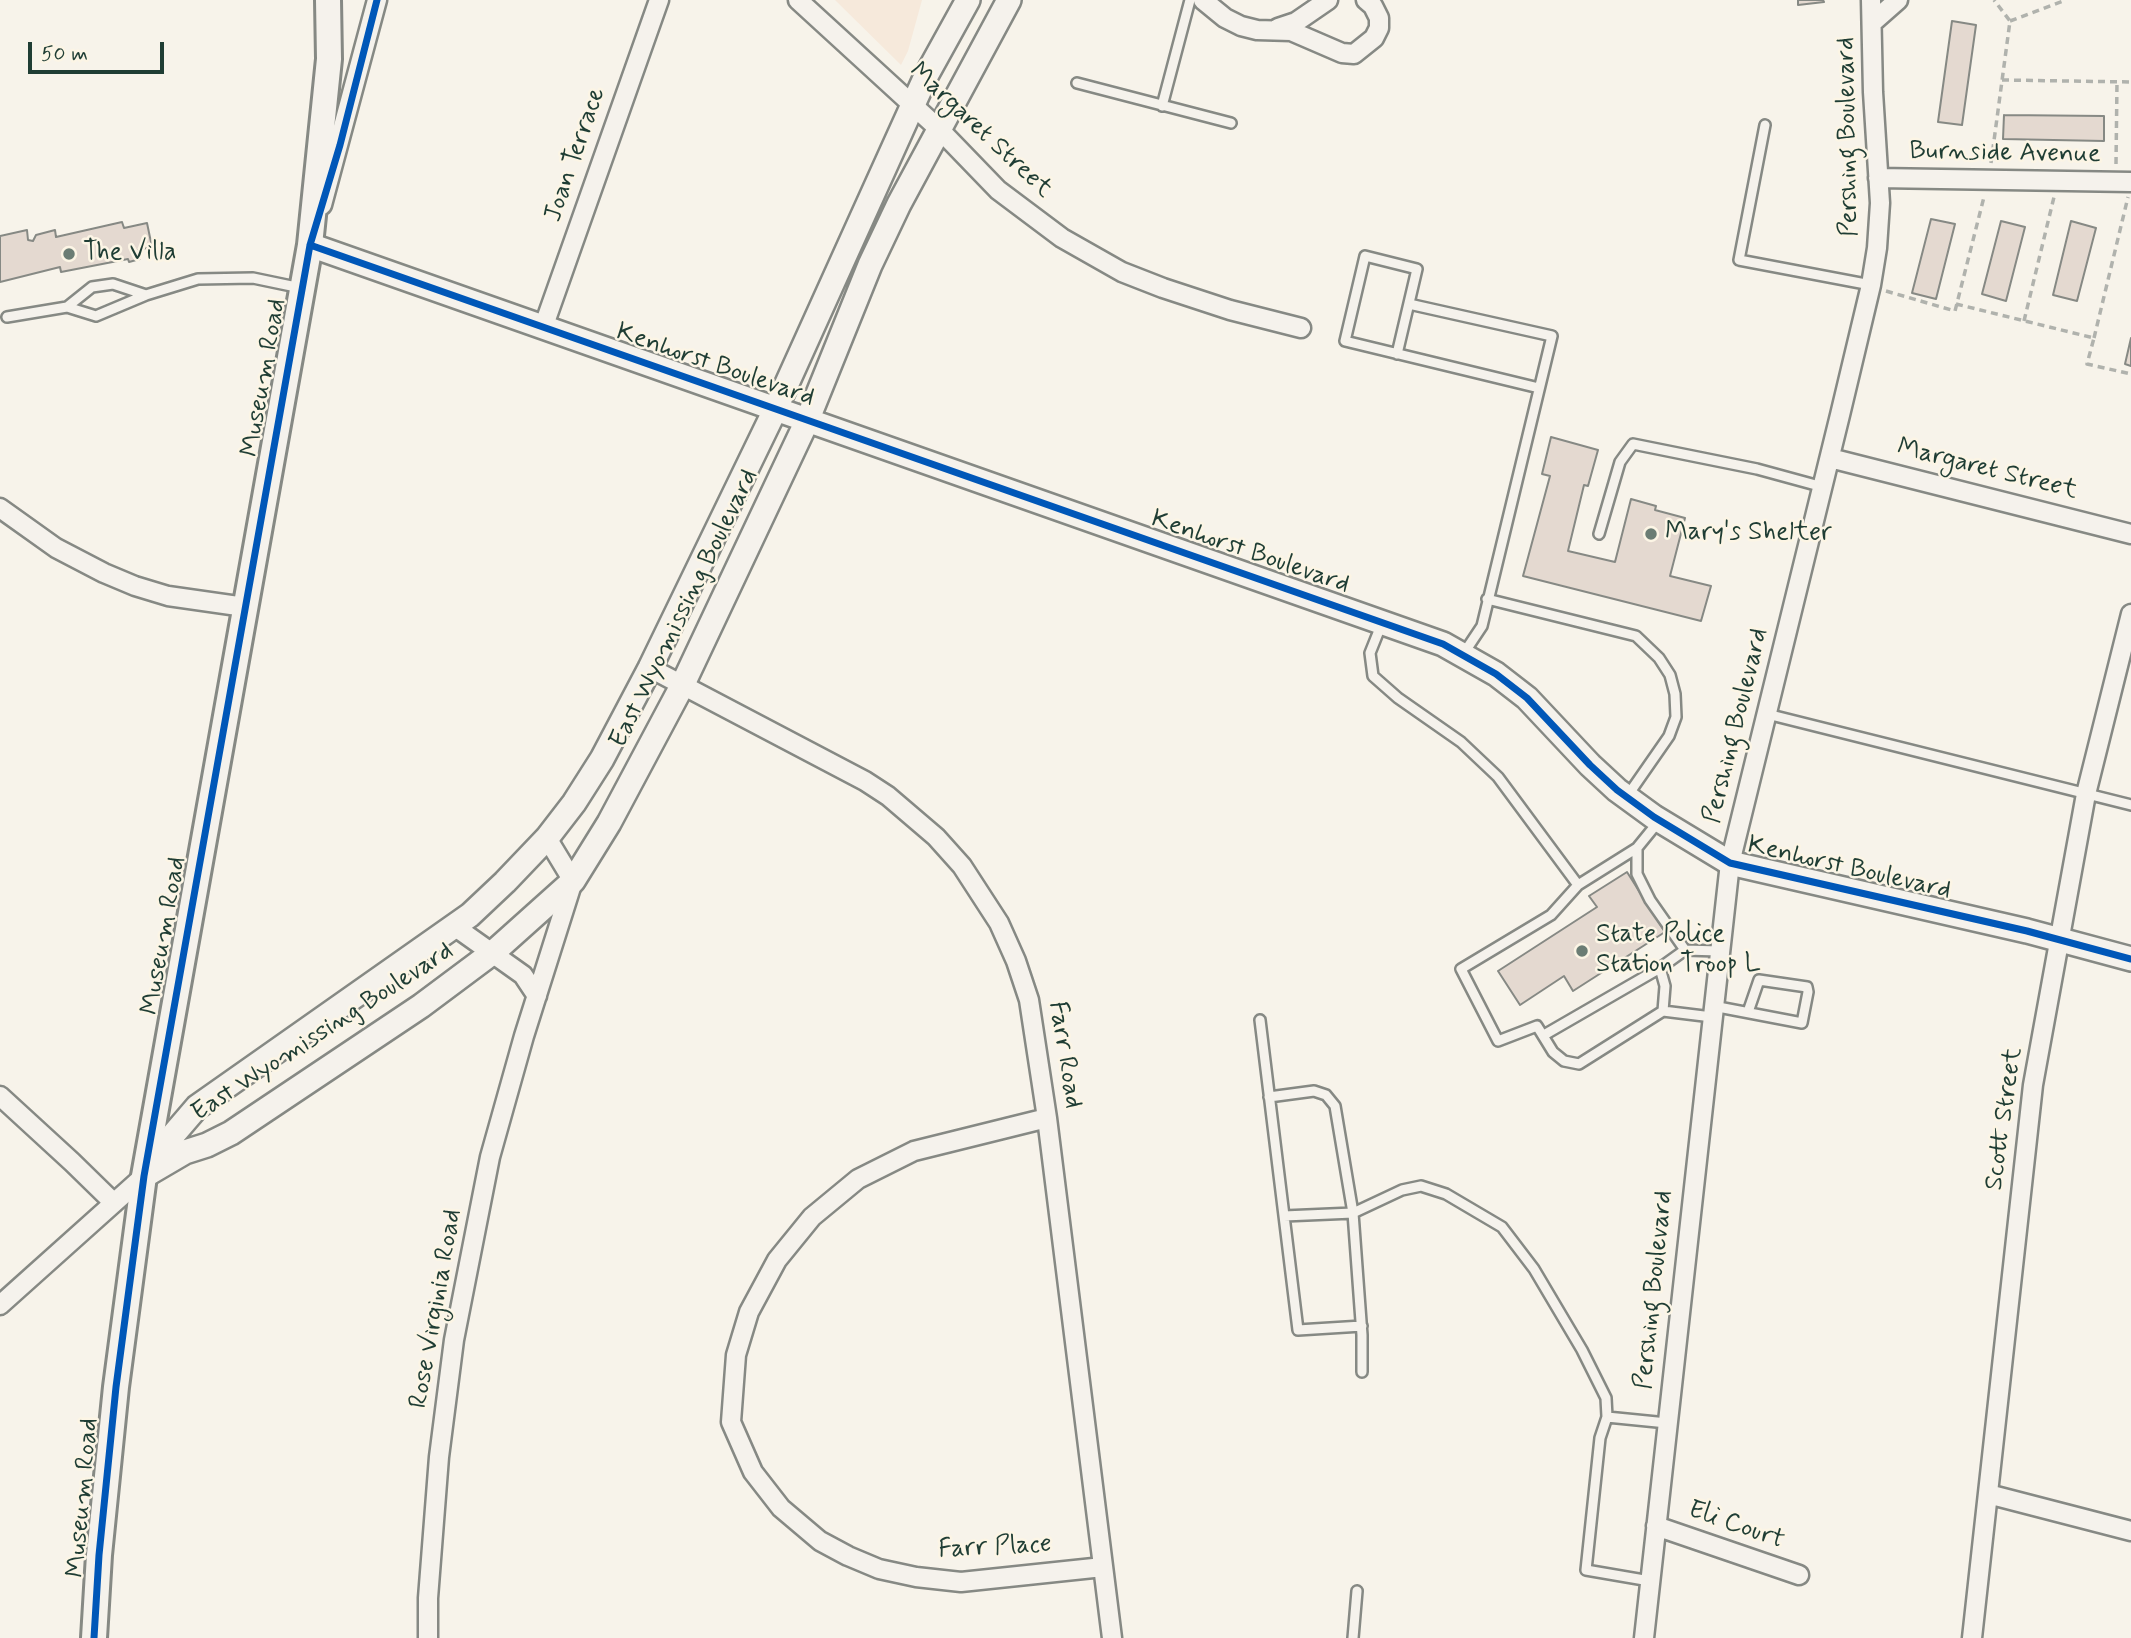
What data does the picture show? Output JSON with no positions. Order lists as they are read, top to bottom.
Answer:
{
  "streets": {
    "main road": ["Museum Road"],
    "street": [
      "Margaret Street",
      "Pershing Boulevard",
      "Burnside Avenue",
      "Joan Terrace",
      "Kenhorst Boulevard",
      "East Wyomissing Boulevard",
      "Farr Road",
      "Scott Street",
      "Rose Virginia Road",
      "Eli Court",
      "Farr Place"
    ]
  },
  "crossings": [
    ["Margaret Street", "Pershing Boulevard"],
    ["Margaret Street", "East Wyomissing Boulevard"],
    ["Pershing Boulevard", "Burnside Avenue"],
    ["Pershing Boulevard", "Kenhorst Boulevard"],
    ["Pershing Boulevard", "Eli Court"],
    ["Joan Terrace", "Kenhorst Boulevard"],
    ["Kenhorst Boulevard", "Museum Road"],
    ["Kenhorst Boulevard", "East Wyomissing Boulevard"],
    ["Kenhorst Boulevard", "Scott Street"],
    ["Museum Road", "East Wyomissing Boulevard"],
    ["East Wyomissing Boulevard", "Farr Road"],
    ["East Wyomissing Boulevard", "Rose Virginia Road"],
    ["Farr Road", "Farr Place"]
  ],
  "places": ["The Villa", "Mary's Shelter", "State Police Station Troop L"],
  "scale_bar": "50 m"
}
